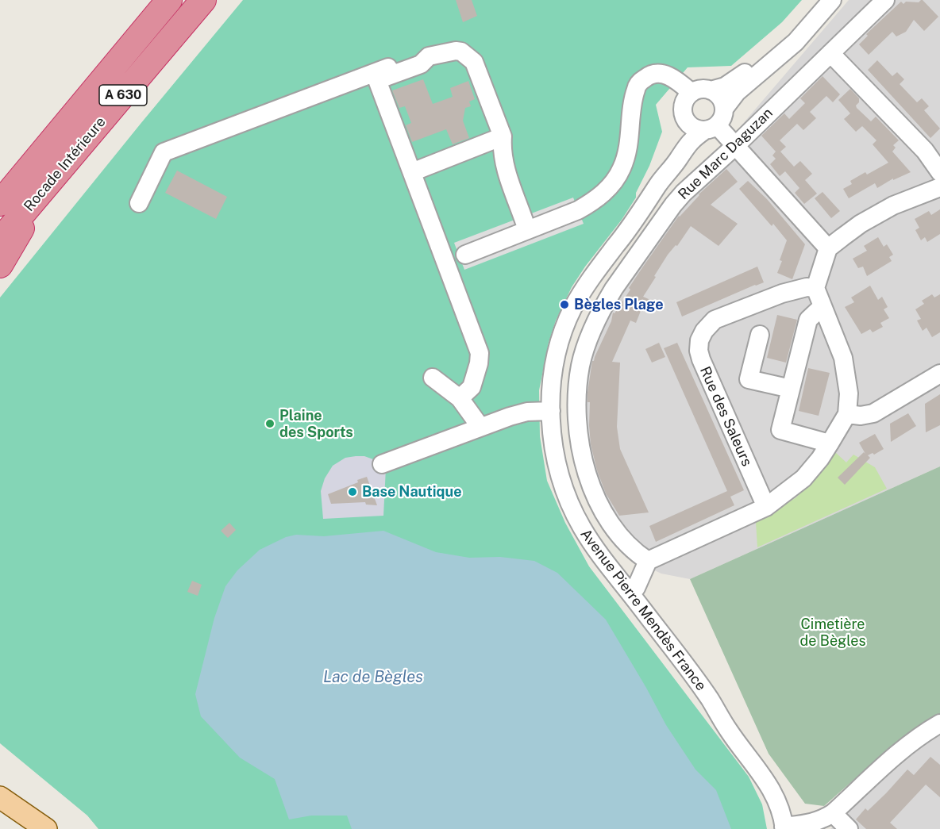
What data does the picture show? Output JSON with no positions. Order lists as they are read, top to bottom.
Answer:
{
  "streets": {
    "highway": ["A 630", "Rocade Intérieure"],
    "street": ["Rue Marc Daguzan", "Rue des Saleurs", "Avenue Pierre Mendès France"]
  },
  "water": ["Lac de Bègles"],
  "parks": ["Cimetière de Bègles"],
  "places": ["Bègles Plage", "Plaine des Sports", "Base Nautique"]
}
